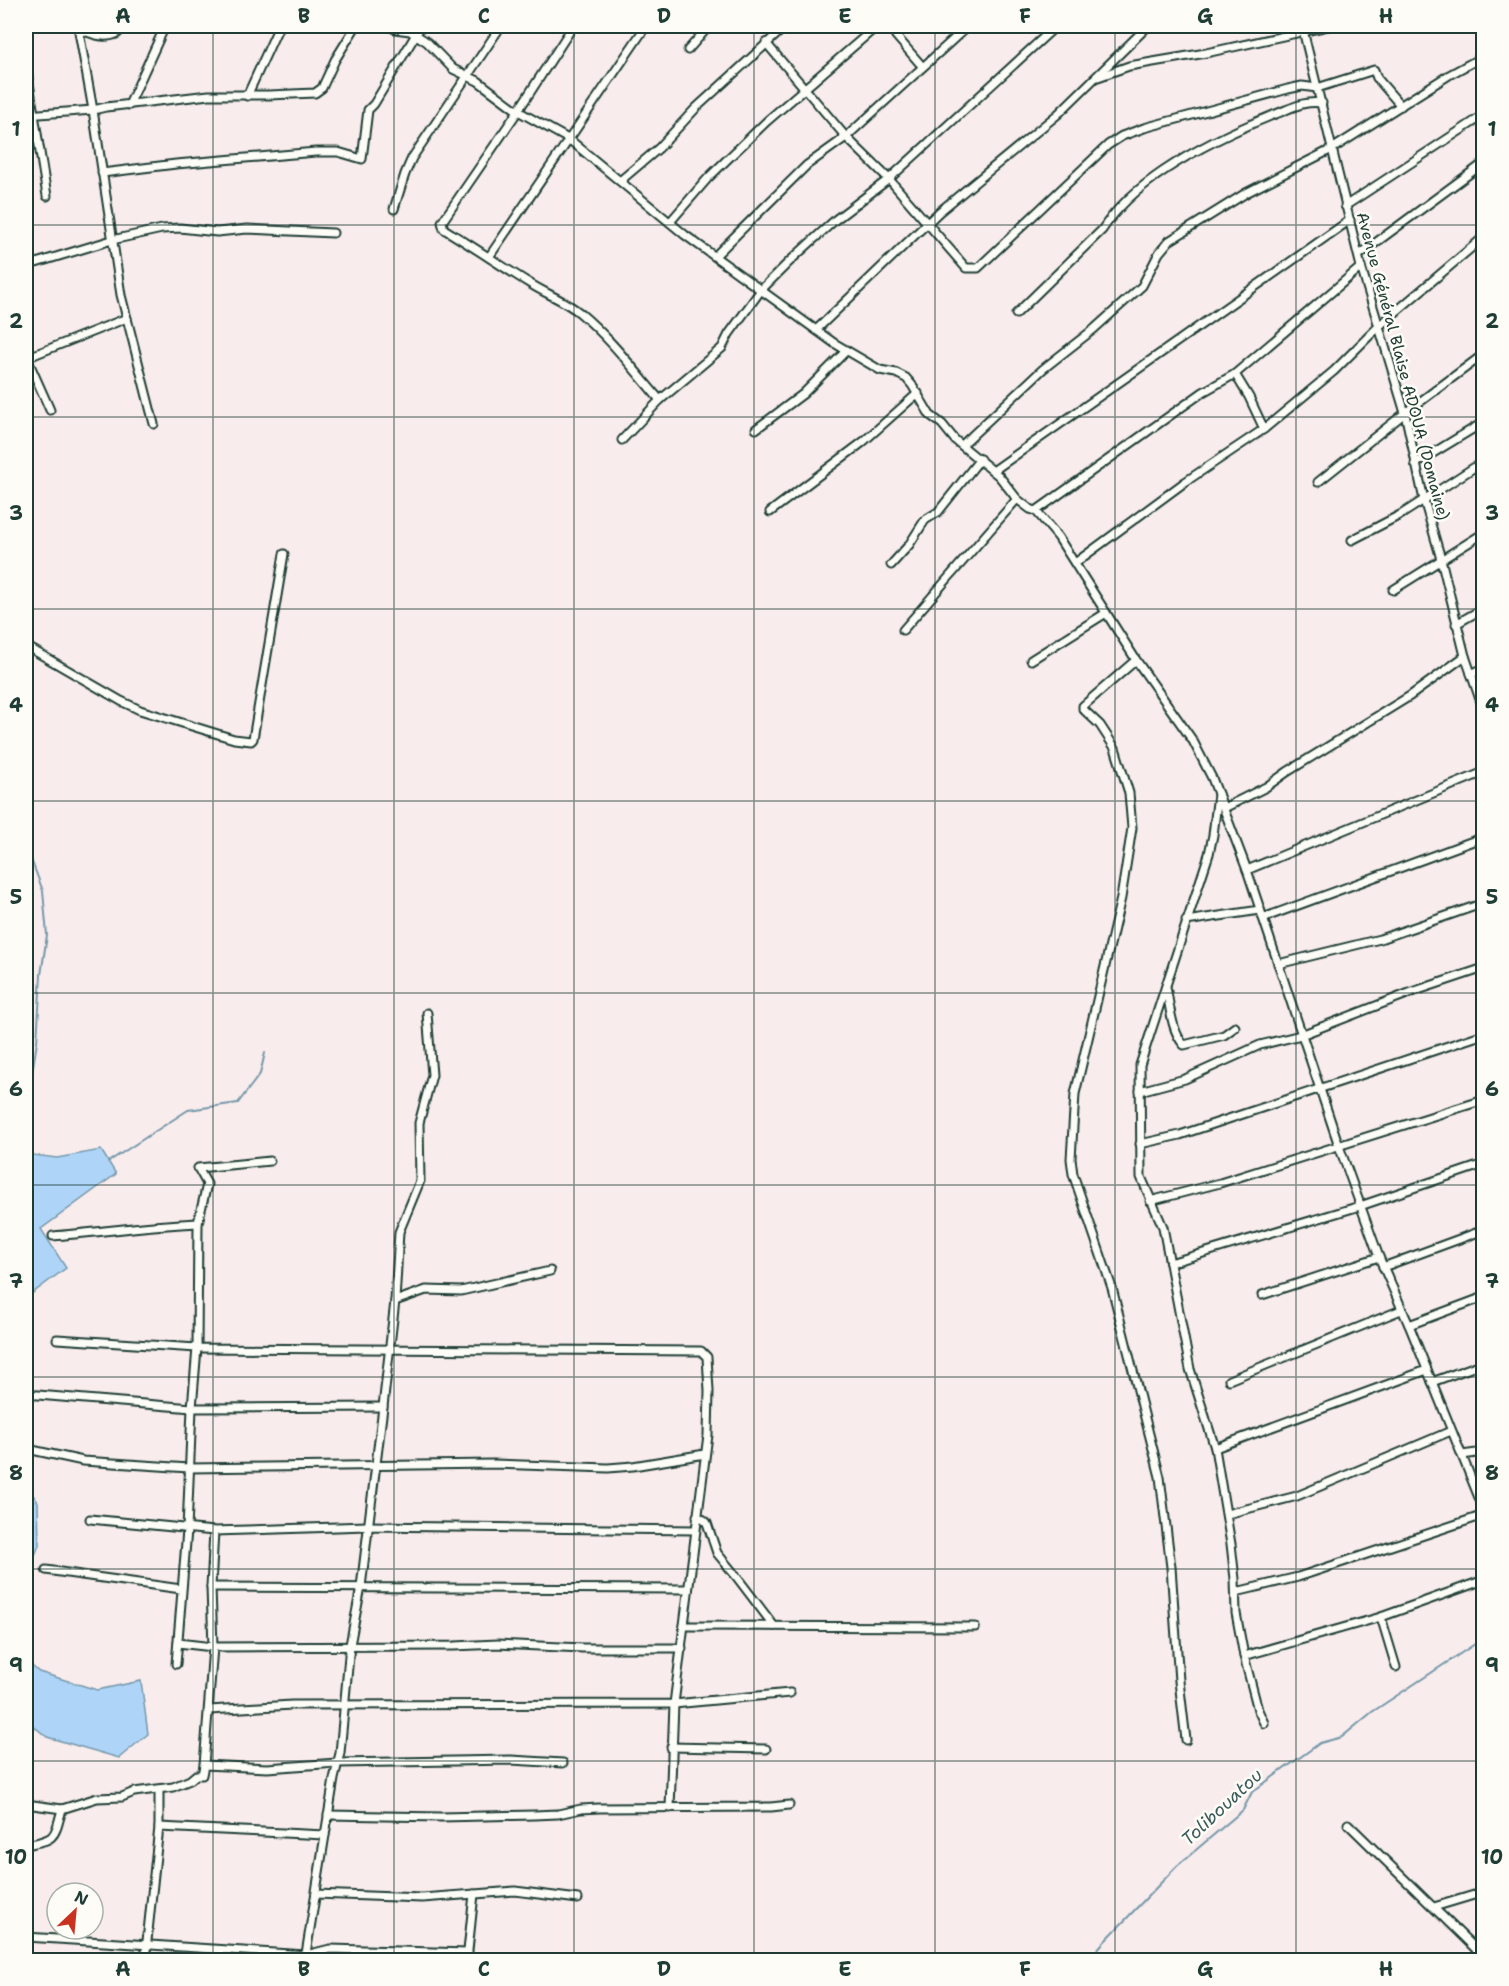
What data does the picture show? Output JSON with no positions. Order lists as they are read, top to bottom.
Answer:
{
  "streets": {
    "street": ["Avenue Général Blaise ADOUA (Domaine)"]
  },
  "water": ["Tolibouatou"],
  "north": "top right",
  "grid": {
    "columns": [
      "A",
      "B",
      "C",
      "D",
      "E",
      "F",
      "G",
      "H"
    ],
    "rows": [
      "1",
      "2",
      "3",
      "4",
      "5",
      "6",
      "7",
      "8",
      "9",
      "10"
    ]
  }
}
